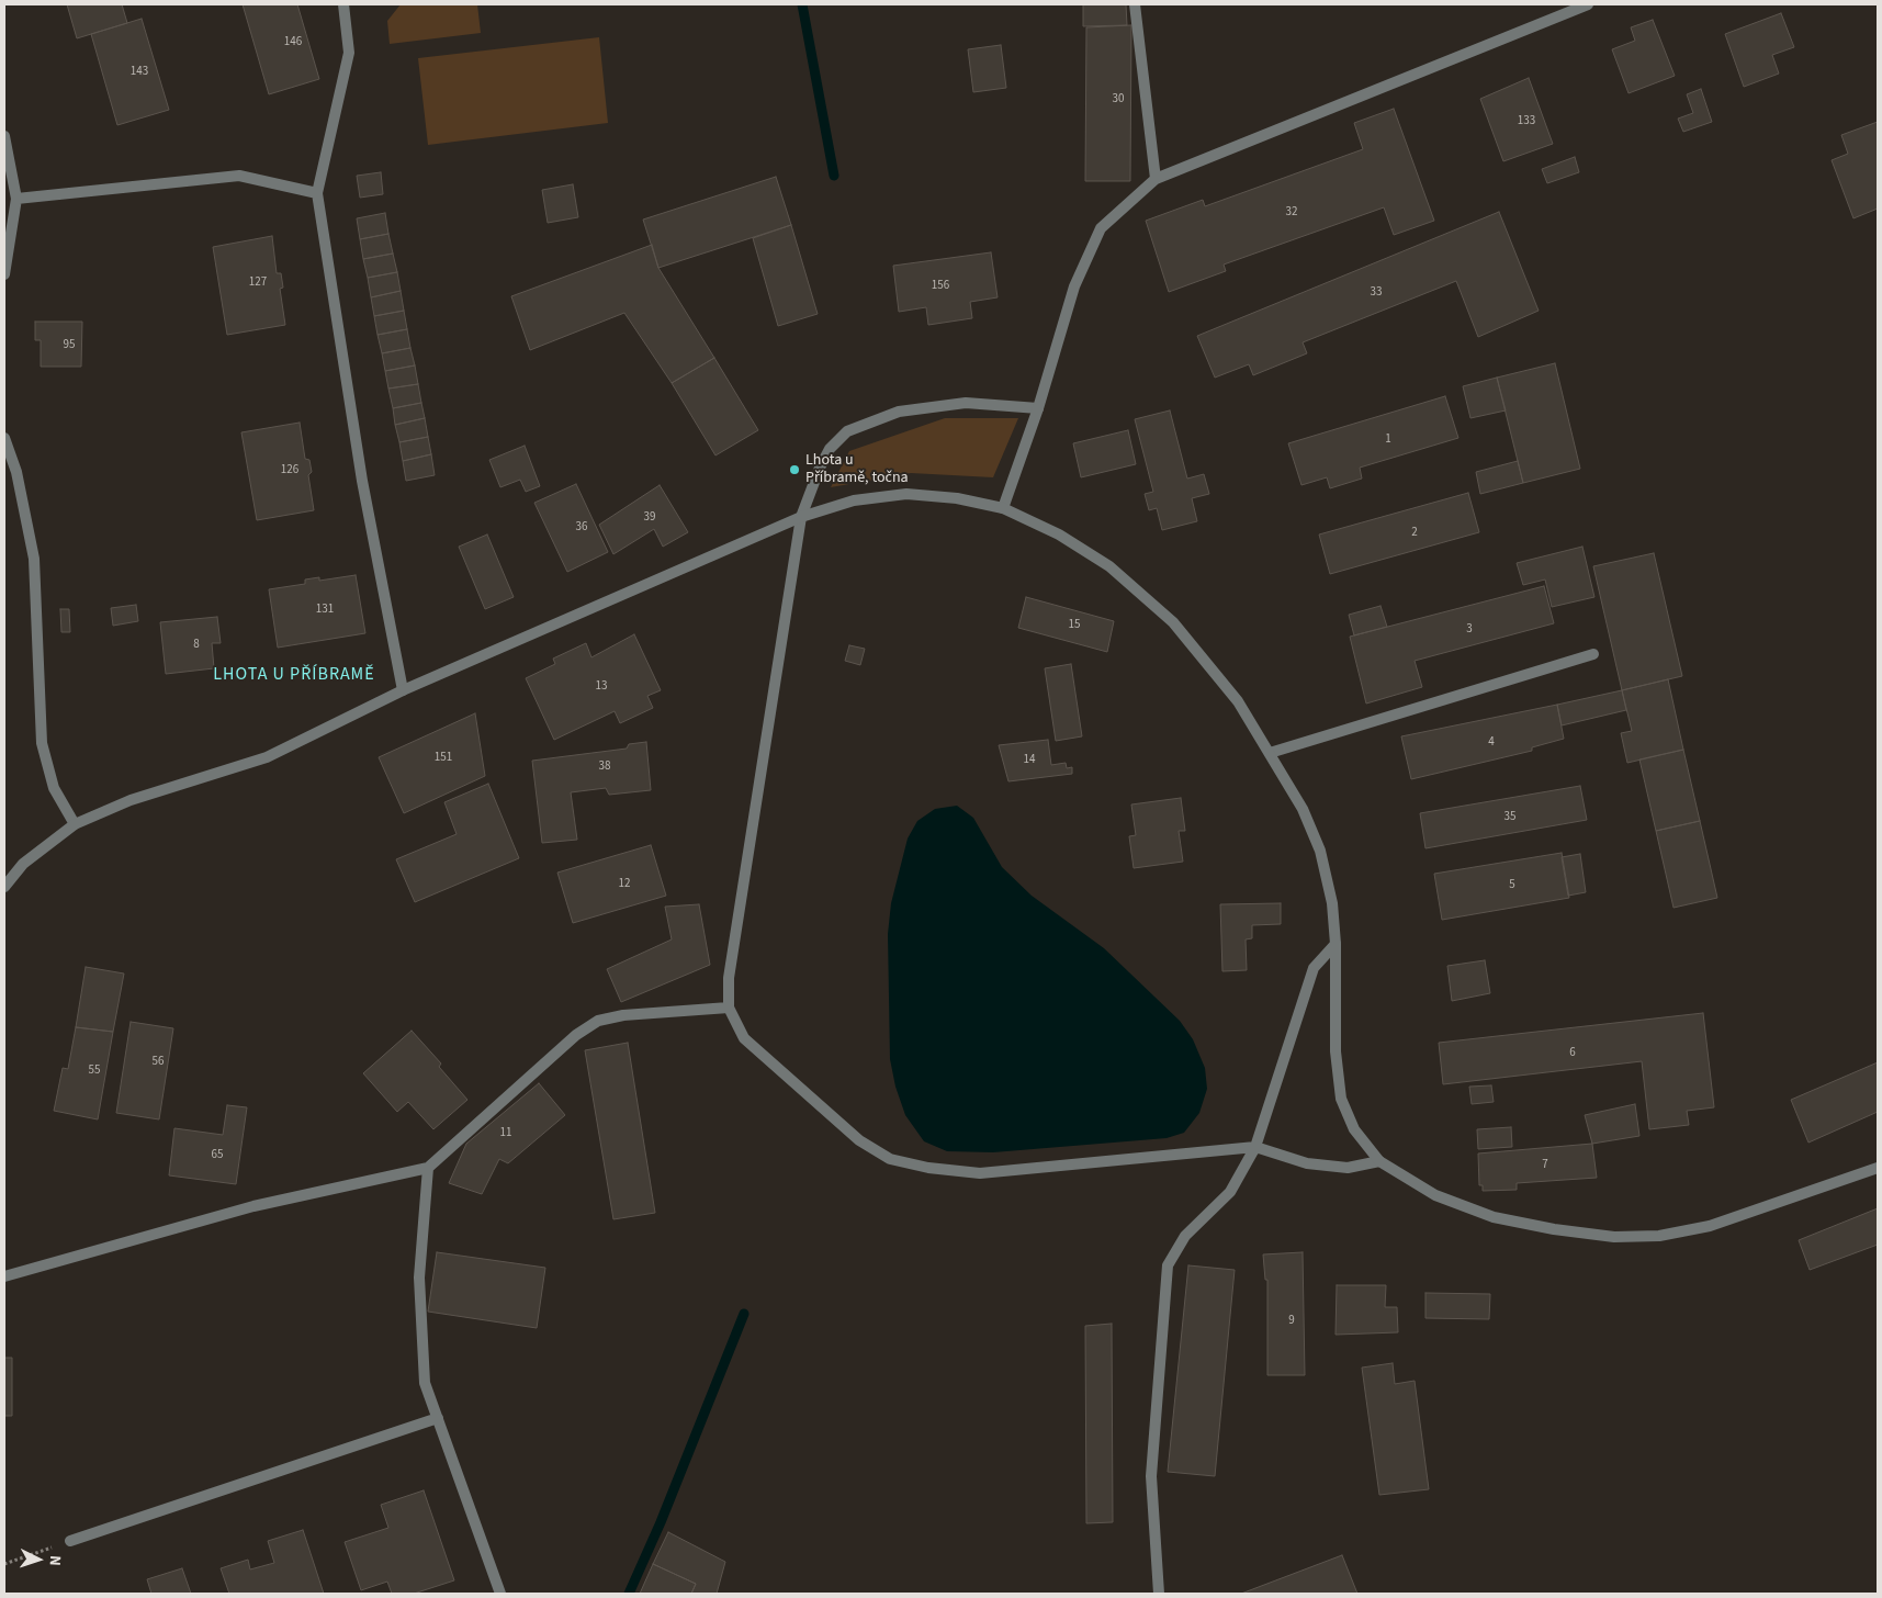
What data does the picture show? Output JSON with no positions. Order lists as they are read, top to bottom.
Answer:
{
  "districts": ["LHOTA U PŘÍBRAMĚ"],
  "places": ["Lhota u Příbramě, točna"],
  "house_numbers": [
    "146",
    "143",
    "30",
    "133",
    "32",
    "127",
    "156",
    "33",
    "95",
    "1",
    "126",
    "39",
    "36",
    "2",
    "131",
    "15",
    "3",
    "8",
    "13",
    "4",
    "151",
    "14",
    "38",
    "35",
    "12",
    "5",
    "6",
    "56",
    "55",
    "11",
    "65",
    "7",
    "9"
  ],
  "north": "right"
}
